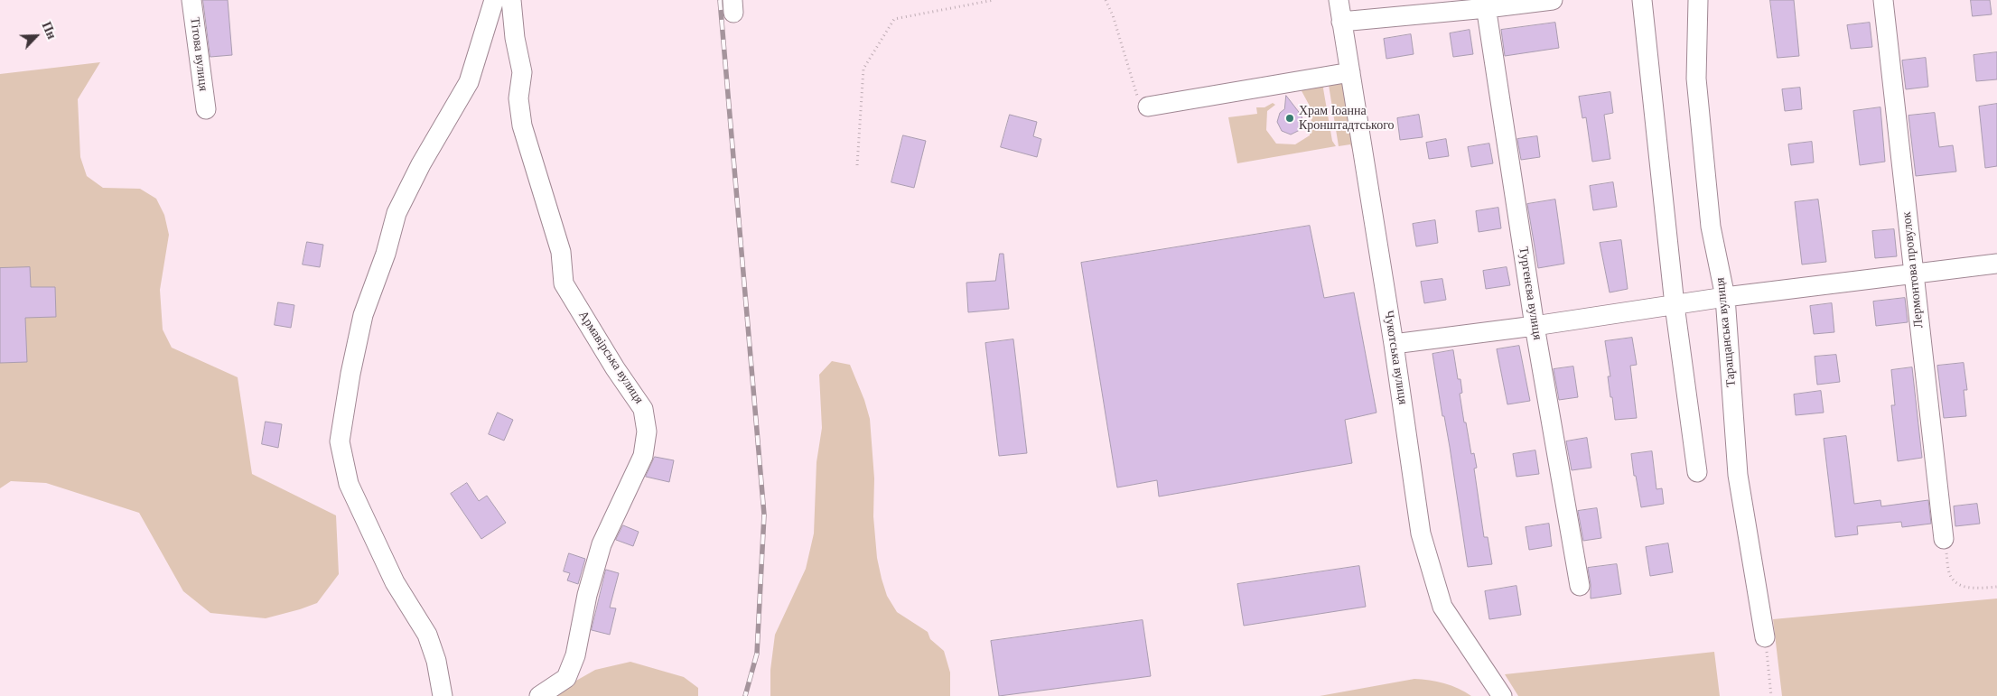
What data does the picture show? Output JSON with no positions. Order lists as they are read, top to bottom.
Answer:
{
  "streets": {
    "street": [
      "Тітова вулиця",
      "Лермонтова провулок",
      "Тургенєва вулиця",
      "Таращанська вулиця",
      "Армавірська вулиця",
      "Чукотська вулиця"
    ]
  },
  "places": ["Храм Іоанна Кронштадтського"],
  "north": "top right"
}
